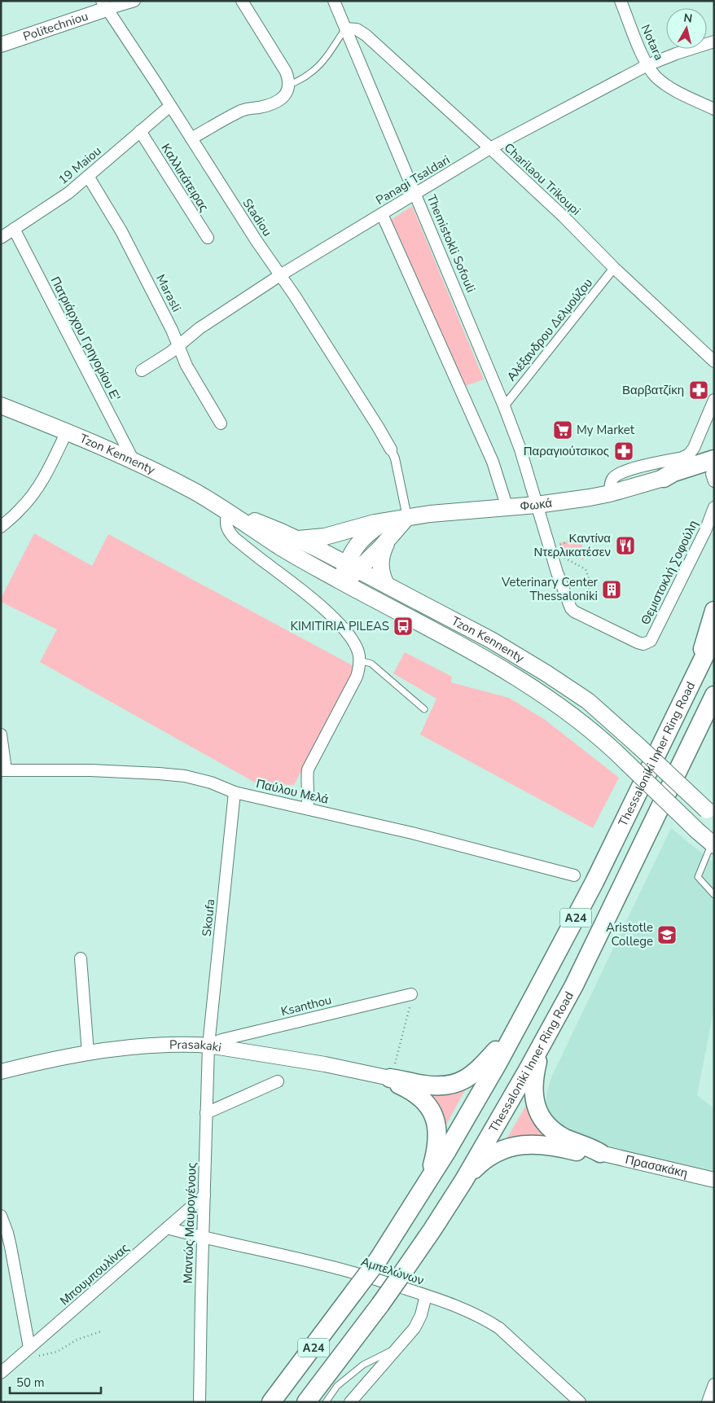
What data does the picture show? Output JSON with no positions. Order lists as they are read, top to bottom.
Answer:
{
  "streets": {
    "highway": ["Thessaloniki Inner Ring Road", "Α24"],
    "main road": ["Tzon Kennenty", "Φωκά"],
    "street": [
      "Politechniou",
      "Notara",
      "19 Maiou",
      "Καλλιπάτειρας",
      "Charilaou Trikoupi",
      "Panagi Tsaldari",
      "Stadiou",
      "Themistokli Sofouli",
      "Marasli",
      "Αλέξανδρου Δελμούζου",
      "Πατριάρχου Γρηγορίου Ε'",
      "Θεμιστοκλή Σοφούλη",
      "Παύλου Μελά",
      "Skoufa",
      "Ksanthou",
      "Prasakaki",
      "Πρασακάκη",
      "Μαντώς Μαυρογένους",
      "Αμπελώνων",
      "Μπουμπουλίνας"
    ]
  },
  "crossings": [
    ["Politechniou", "Stadiou"],
    ["Notara", "Panagi Tsaldari"],
    ["19 Maiou", "Καλλιπάτειρας"],
    ["19 Maiou", "Stadiou"],
    ["19 Maiou", "Marasli"],
    ["19 Maiou", "Πατριάρχου Γρηγορίου Ε'"],
    ["Charilaou Trikoupi", "Panagi Tsaldari"],
    ["Charilaou Trikoupi", "Themistokli Sofouli"],
    ["Charilaou Trikoupi", "Αλέξανδρου Δελμούζου"],
    ["Panagi Tsaldari", "Stadiou"],
    ["Panagi Tsaldari", "Themistokli Sofouli"],
    ["Panagi Tsaldari", "Marasli"],
    ["Themistokli Sofouli", "Αλέξανδρου Δελμούζου"],
    ["Πατριάρχου Γρηγορίου Ε'", "Tzon Kennenty"],
    ["Tzon Kennenty", "Φωκά"],
    ["Thessaloniki Inner Ring Road", "Α24"],
    ["Παύλου Μελά", "Skoufa"],
    ["Skoufa", "Ksanthou"],
    ["Skoufa", "Prasakaki"],
    ["Skoufa", "Μαντώς Μαυρογένους"],
    ["Ksanthou", "Prasakaki"],
    ["Ksanthou", "Μαντώς Μαυρογένους"],
    ["Prasakaki", "Μαντώς Μαυρογένους"],
    ["Μαντώς Μαυρογένους", "Αμπελώνων"],
    ["Μαντώς Μαυρογένους", "Μπουμπουλίνας"],
    ["Αμπελώνων", "Μπουμπουλίνας"]
  ],
  "places": {
    "pharmacy": ["Βαρβατζίκη", "Παραγιούτσικος"],
    "supermarket": ["My Market"],
    "restaurant": ["Καντίνα Ντερλικατέσεν"],
    "building": ["Veterinary Center Thessaloniki"],
    "bus stop": ["KIMITIRIA PILEAS"],
    "school or university": ["Aristotle College"]
  },
  "scale_bar": "50 m",
  "north": "top"
}
